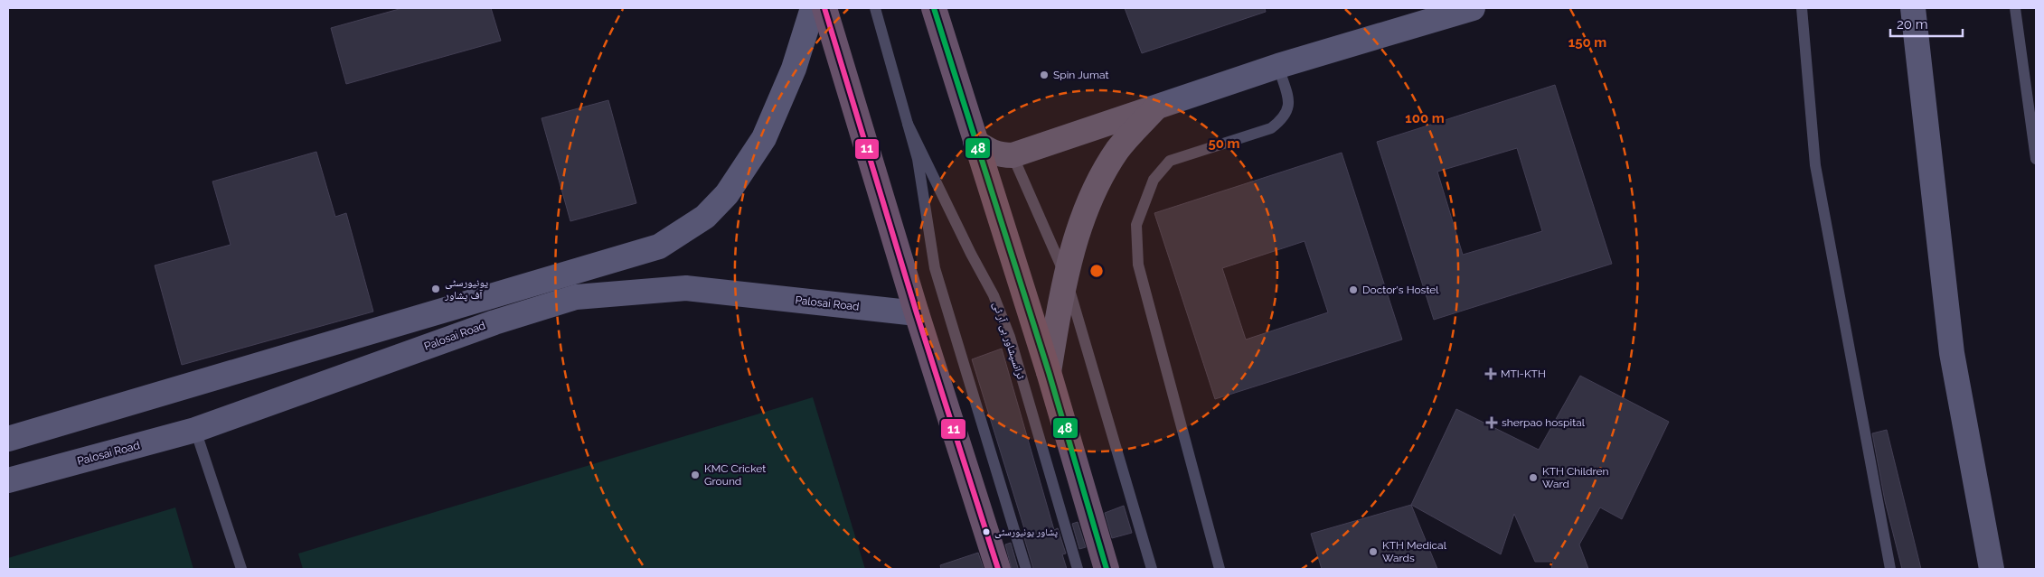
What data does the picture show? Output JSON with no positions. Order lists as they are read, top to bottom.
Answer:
{
  "streets": {
    "street": ["Palosai Road"],
    "lane": ["ٹرانسپشاور بی آر ٹی"]
  },
  "places": {
    "other": [
      "Spin Jumat",
      "یونیورسٹی آف پشاور",
      "Doctor's Hostel",
      "KMC Cricket Ground",
      "KTH Children Ward",
      "پشاور یونیورسٹی",
      "KTH Medical Wards"
    ],
    "health": ["MTI-KTH", "sherpao hospital"]
  },
  "lines": ["transit line 11", "transit line 48"],
  "scale_bar": "20 m",
  "rings": ["150 m", "100 m", "50 m"]
}
